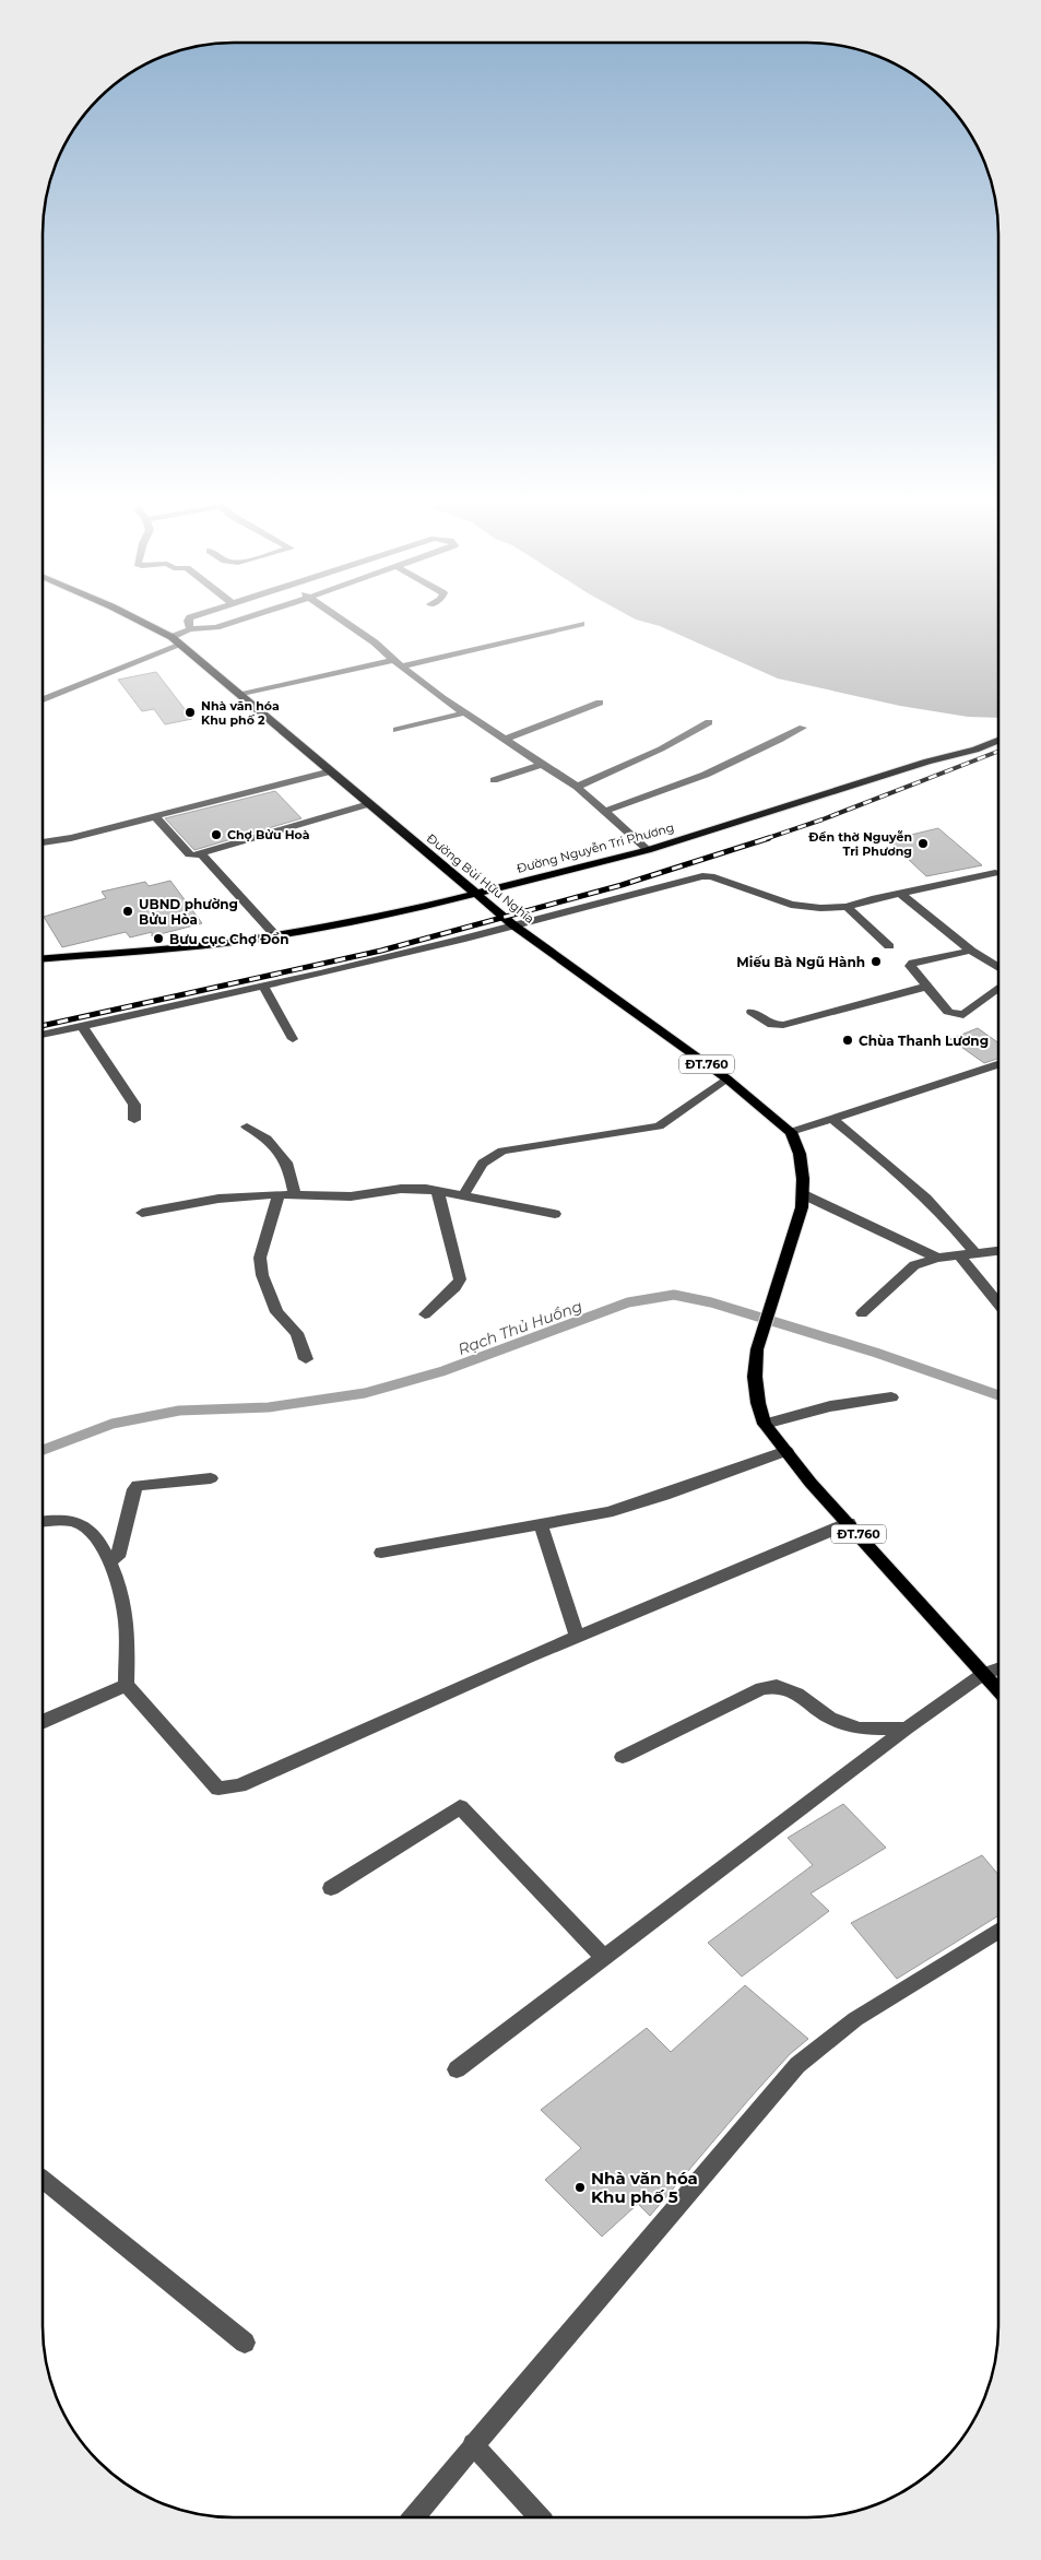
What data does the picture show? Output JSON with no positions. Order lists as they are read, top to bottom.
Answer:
{
  "streets": {
    "main road": ["Đường Nguyễn Tri Phương", "Đường Bùi Hữu Nghĩa", "ĐT.760"]
  },
  "crossings": [
    ["Đường Nguyễn Tri Phương", "Đường Bùi Hữu Nghĩa"],
    ["Đường Bùi Hữu Nghĩa", "ĐT.760"]
  ],
  "water": ["Rạch Thủ Huồng"],
  "places": [
    "Nhà văn hóa Khu phố 2",
    "Chợ Bửu Hoà",
    "Đền thờ Nguyễn Tri Phương",
    "UBND phường Bửu Hòa",
    "Bưu cục Chợ Đồn",
    "Miếu Bà Ngũ Hành",
    "Chùa Thanh Lương",
    "Nhà văn hóa Khu phố 5"
  ]
}
